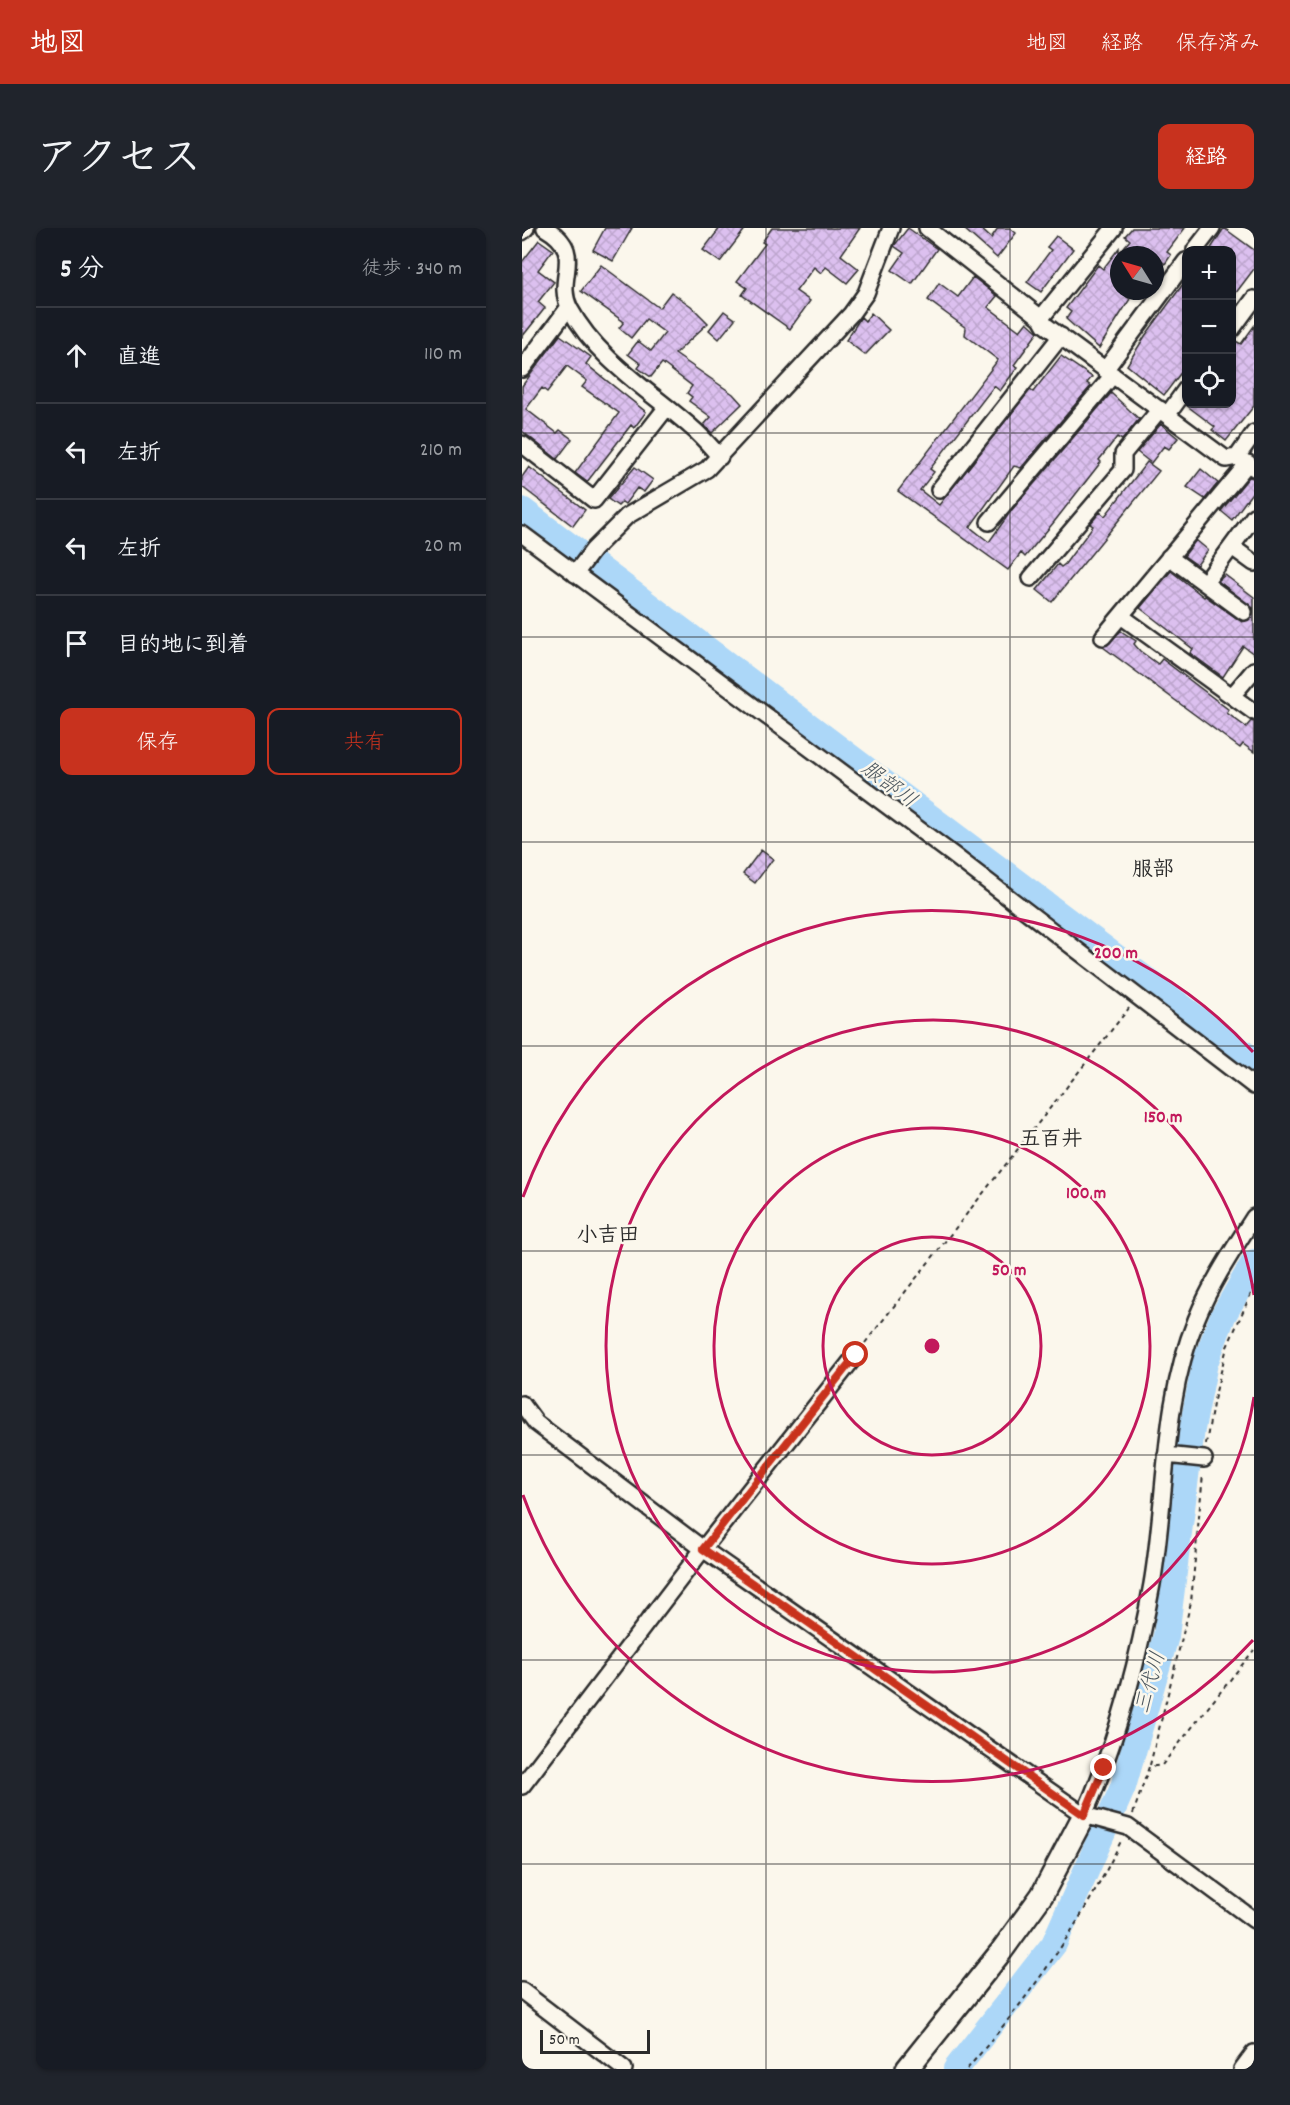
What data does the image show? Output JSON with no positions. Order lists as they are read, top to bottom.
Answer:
{
  "districts": ["服部", "五百井", "小吉田"],
  "water": ["服部川", "三代川"],
  "scale_bar": "50 m",
  "north": "top left",
  "page": {
    "header": "地図",
    "nav": ["地図", "経路", "保存済み"],
    "title": "アクセス",
    "buttons": [
      "経路",
      ["保存", "共有"]
    ],
    "heading": ["5 分", "徒歩 · 340 m"],
    "map_buttons": ["+", "−"],
    "list": [
      ["直進", "110 m"],
      ["左折", "210 m"],
      ["左折", "20 m"],
      "目的地に到着"
    ],
    "scale": "50 m"
  },
  "rings": [
    "200 m",
    "150 m",
    "100 m",
    "50 m"
  ]
}
